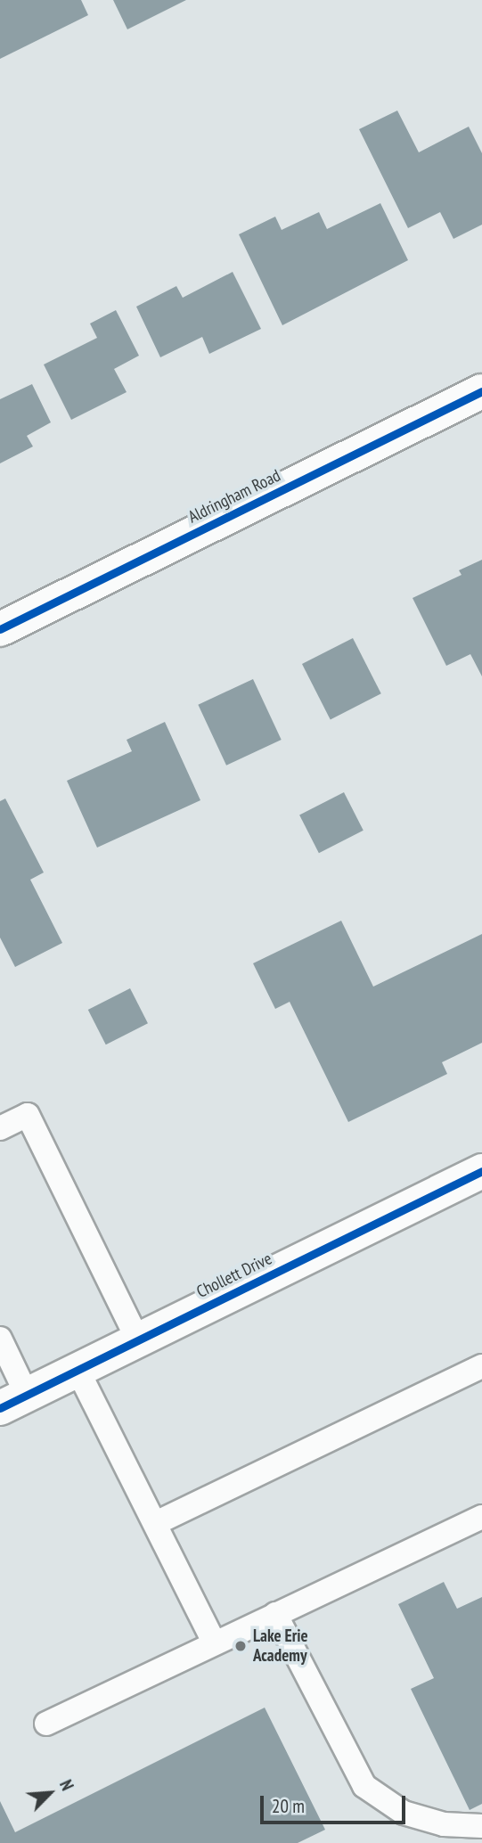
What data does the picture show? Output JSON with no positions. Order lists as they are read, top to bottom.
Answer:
{
  "streets": {
    "street": ["Aldringham Road", "Chollett Drive"]
  },
  "places": ["Lake Erie Academy"],
  "scale_bar": "20 m",
  "north": "top right"
}
